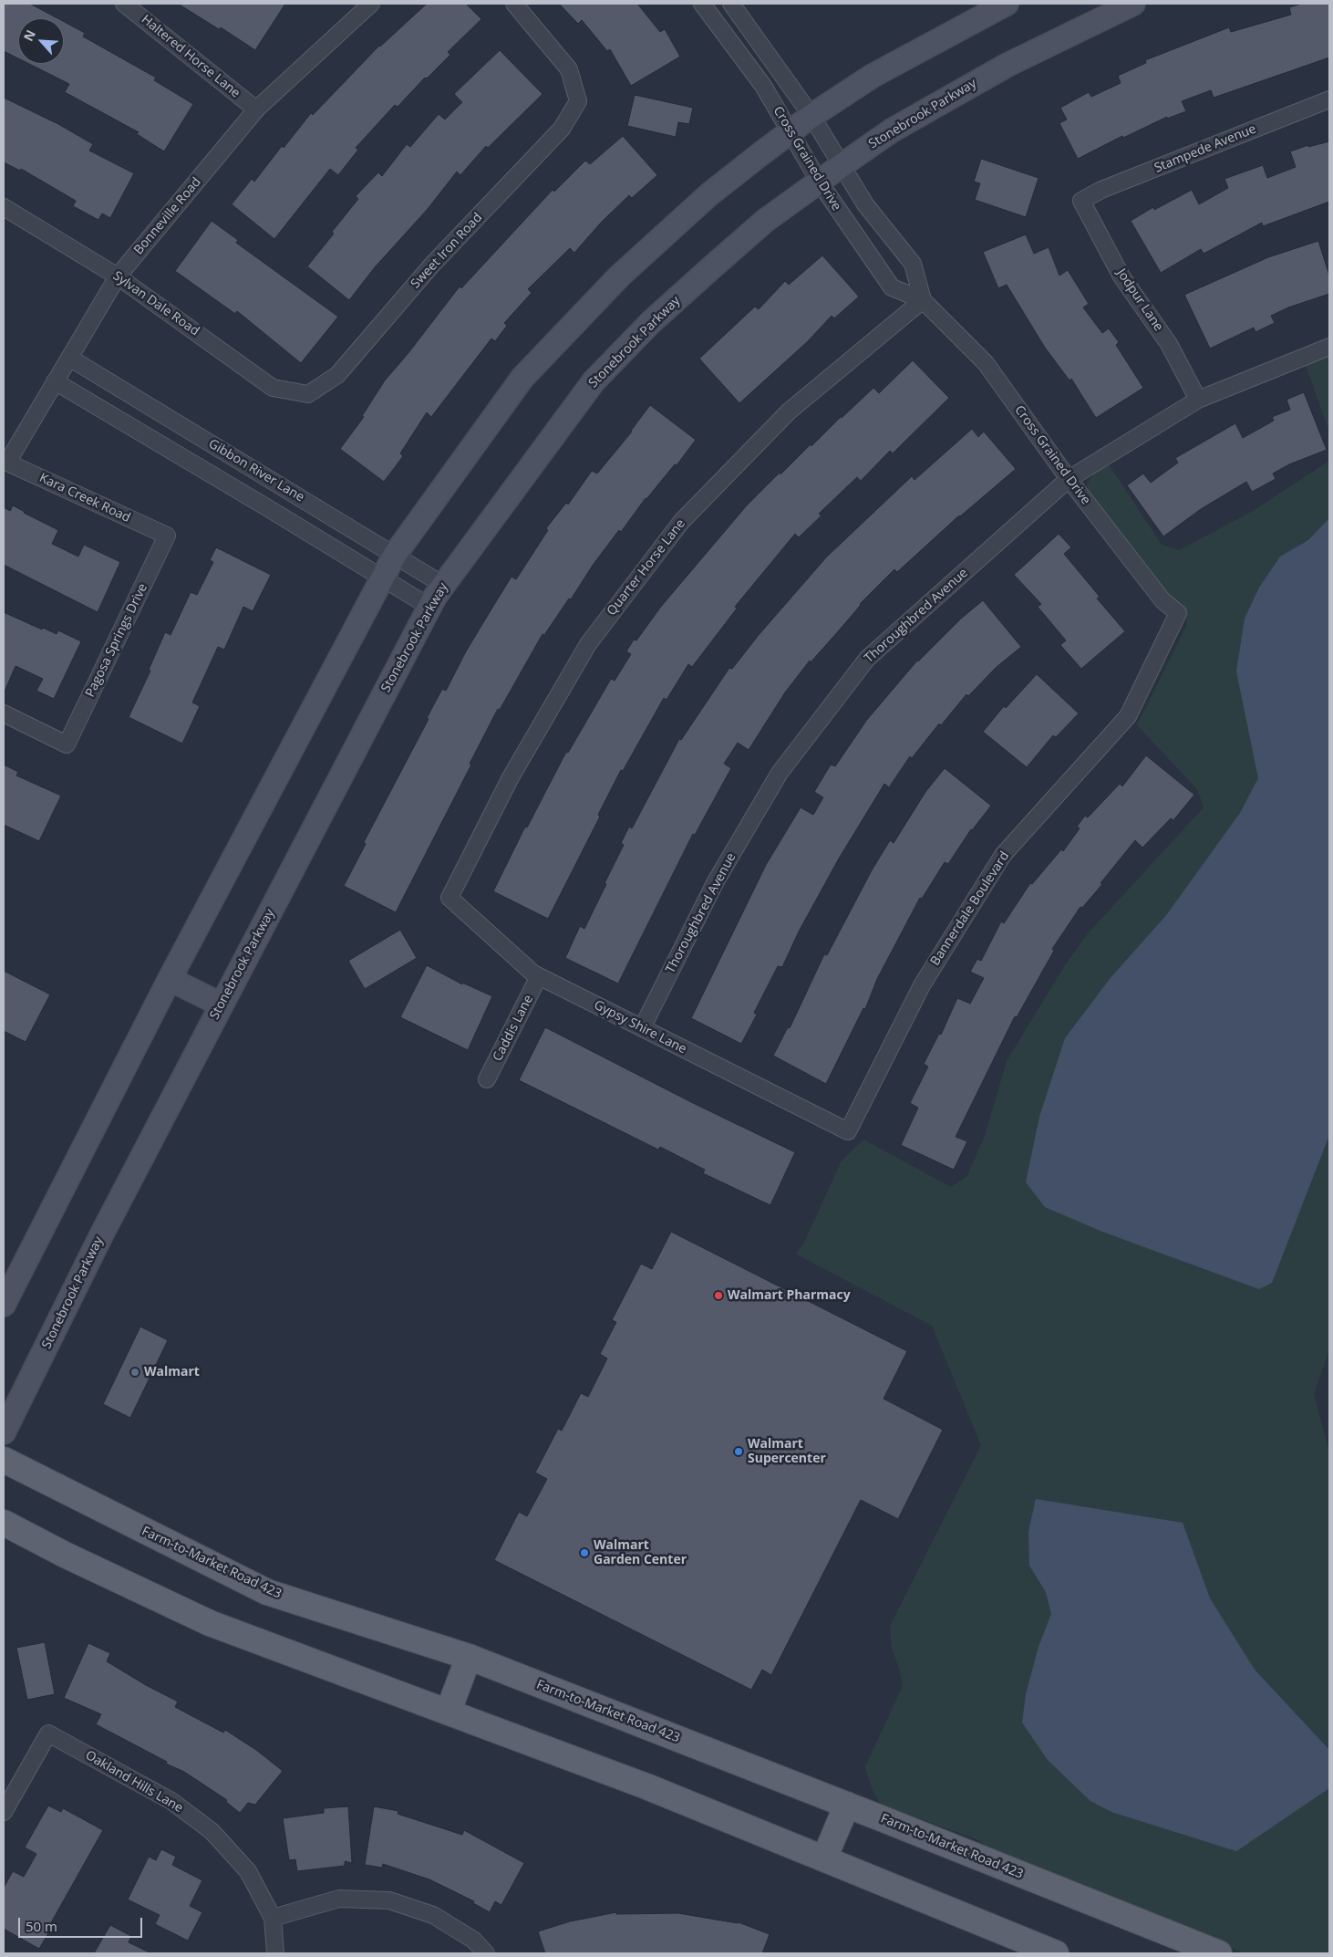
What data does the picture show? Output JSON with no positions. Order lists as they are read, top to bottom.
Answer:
{
  "streets": {
    "main road": ["Stonebrook Parkway", "Farm-to-Market Road 423"],
    "street": [
      "Haltered Horse Lane",
      "Stampede Avenue",
      "Cross Grained Drive",
      "Bonneville Road",
      "Sweet Iron Road",
      "Jodpur Lane",
      "Sylvan Dale Road",
      "Gibbon River Lane",
      "Kara Creek Road",
      "Quarter Horse Lane",
      "Thoroughbred Avenue",
      "Pagosa Springs Drive",
      "Bannerdale Boulevard",
      "Gypsy Shire Lane",
      "Caddis Lane",
      "Oakland Hills Lane"
    ]
  },
  "crossings": [
    ["Haltered Horse Lane", "Bonneville Road"],
    ["Stonebrook Parkway", "Cross Grained Drive"],
    ["Stonebrook Parkway", "Gibbon River Lane"],
    ["Stampede Avenue", "Jodpur Lane"],
    ["Cross Grained Drive", "Quarter Horse Lane"],
    ["Cross Grained Drive", "Thoroughbred Avenue"],
    ["Cross Grained Drive", "Bannerdale Boulevard"],
    ["Bonneville Road", "Sylvan Dale Road"],
    ["Bonneville Road", "Gibbon River Lane"],
    ["Bonneville Road", "Kara Creek Road"],
    ["Sweet Iron Road", "Sylvan Dale Road"],
    ["Jodpur Lane", "Thoroughbred Avenue"],
    ["Kara Creek Road", "Pagosa Springs Drive"],
    ["Quarter Horse Lane", "Gypsy Shire Lane"],
    ["Thoroughbred Avenue", "Gypsy Shire Lane"],
    ["Bannerdale Boulevard", "Gypsy Shire Lane"],
    ["Gypsy Shire Lane", "Caddis Lane"]
  ],
  "places": [
    "Walmart Pharmacy",
    "Walmart",
    "Walmart Supercenter",
    "Walmart Garden Center"
  ],
  "scale_bar": "50 m",
  "north": "top left"
}
